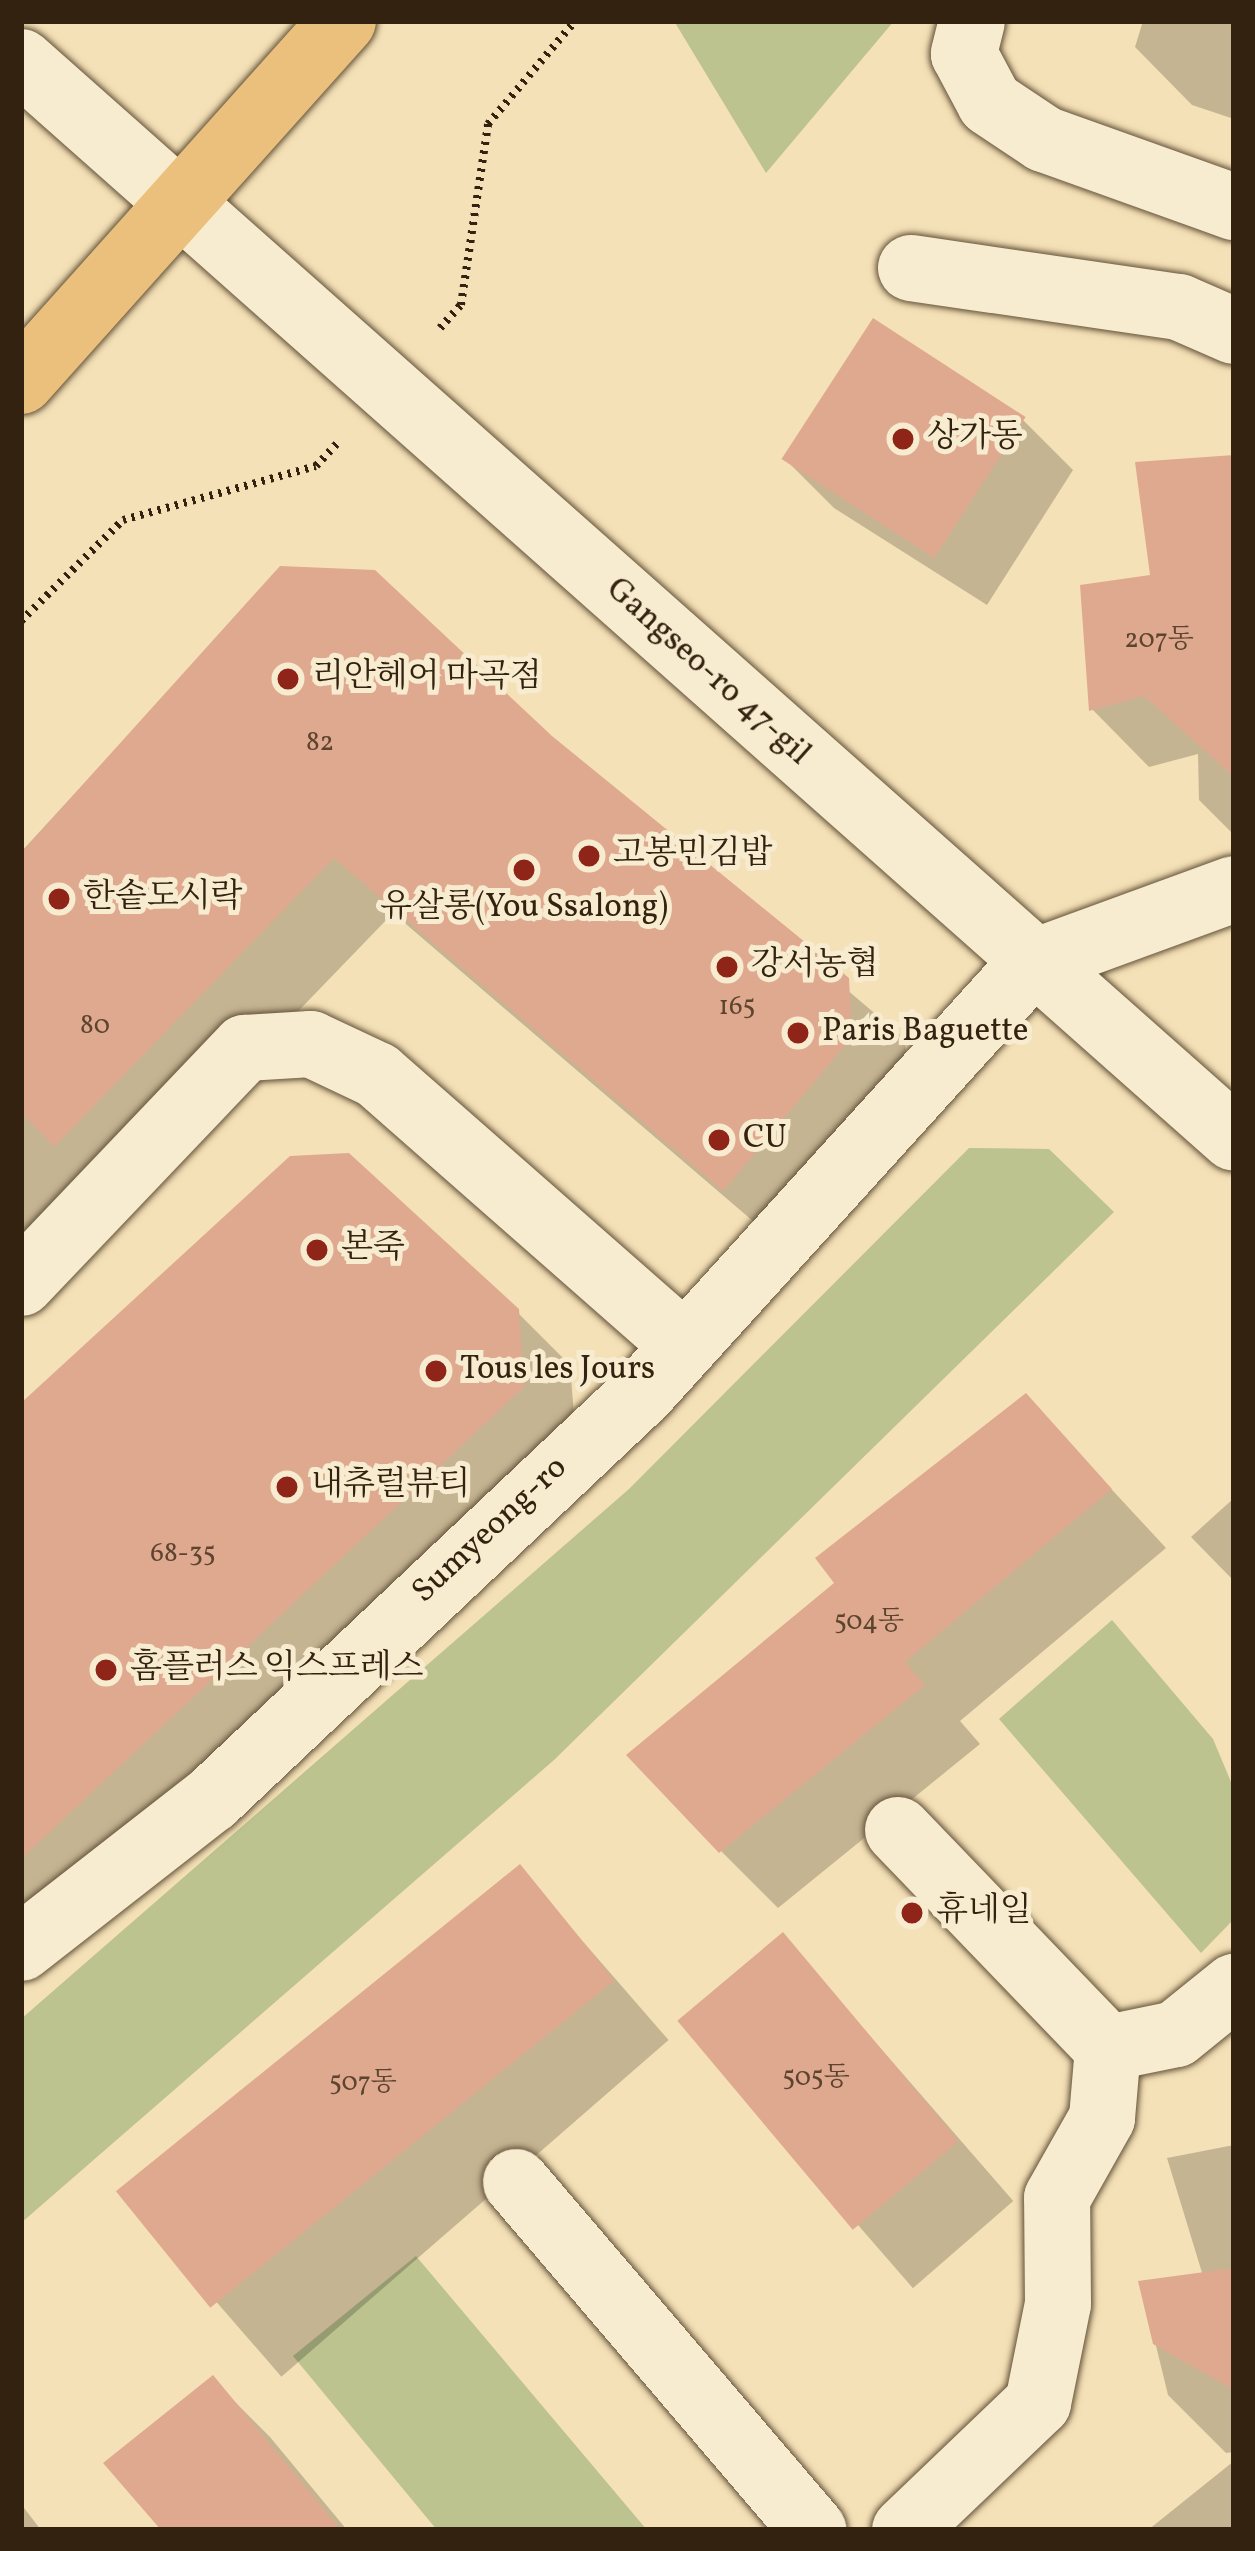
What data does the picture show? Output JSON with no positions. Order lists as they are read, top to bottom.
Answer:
{
  "streets": {
    "street": ["Gangseo-ro 47-gil", "Sumyeong-ro"]
  },
  "crossings": [
    ["Gangseo-ro 47-gil", "Sumyeong-ro"]
  ],
  "places": [
    "상가동",
    "리안헤어 마곡점",
    "고봉민김밥",
    "유살롱(You Ssalong)",
    "한솥도시락",
    "강서농협",
    "Paris Baguette",
    "CU",
    "본죽",
    "Tous les Jours",
    "내츄럴뷰티",
    "홈플러스 익스프레스",
    "휴네일"
  ],
  "house_numbers": [
    "207동",
    "82",
    "165",
    "80",
    "68-35",
    "504동",
    "505동",
    "507동"
  ]
}
